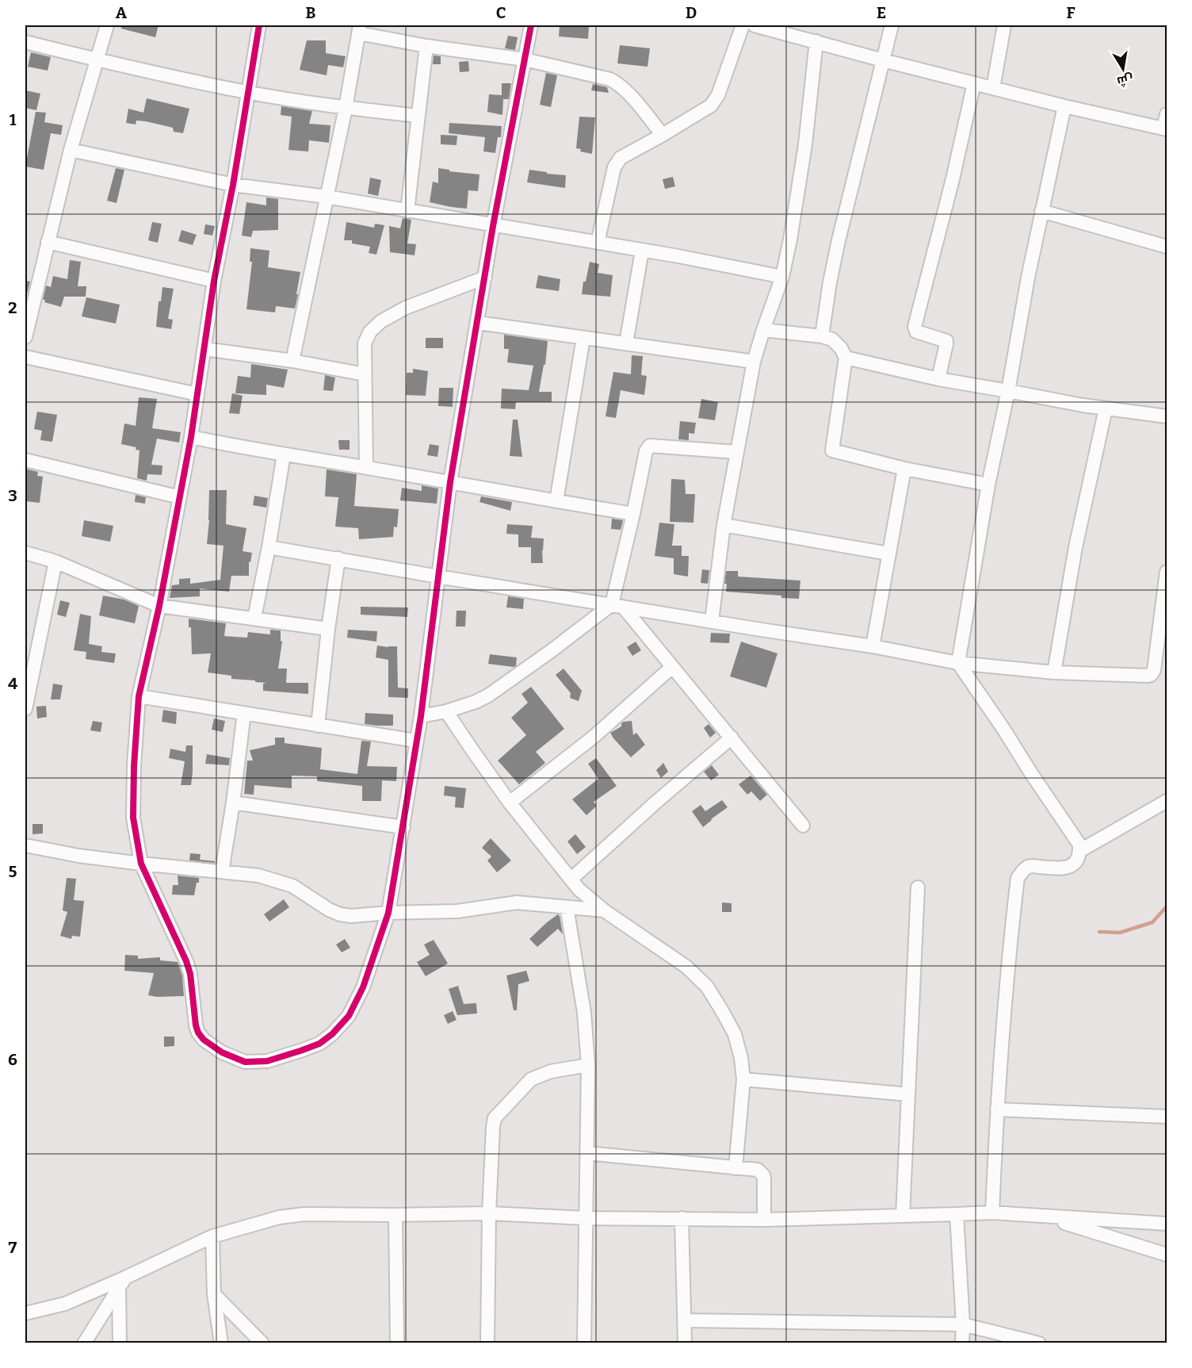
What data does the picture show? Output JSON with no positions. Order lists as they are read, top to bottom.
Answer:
{
  "north": "bottom",
  "grid": {
    "columns": [
      "A",
      "B",
      "C",
      "D",
      "E",
      "F"
    ],
    "rows": [
      "1",
      "2",
      "3",
      "4",
      "5",
      "6",
      "7"
    ]
  }
}
